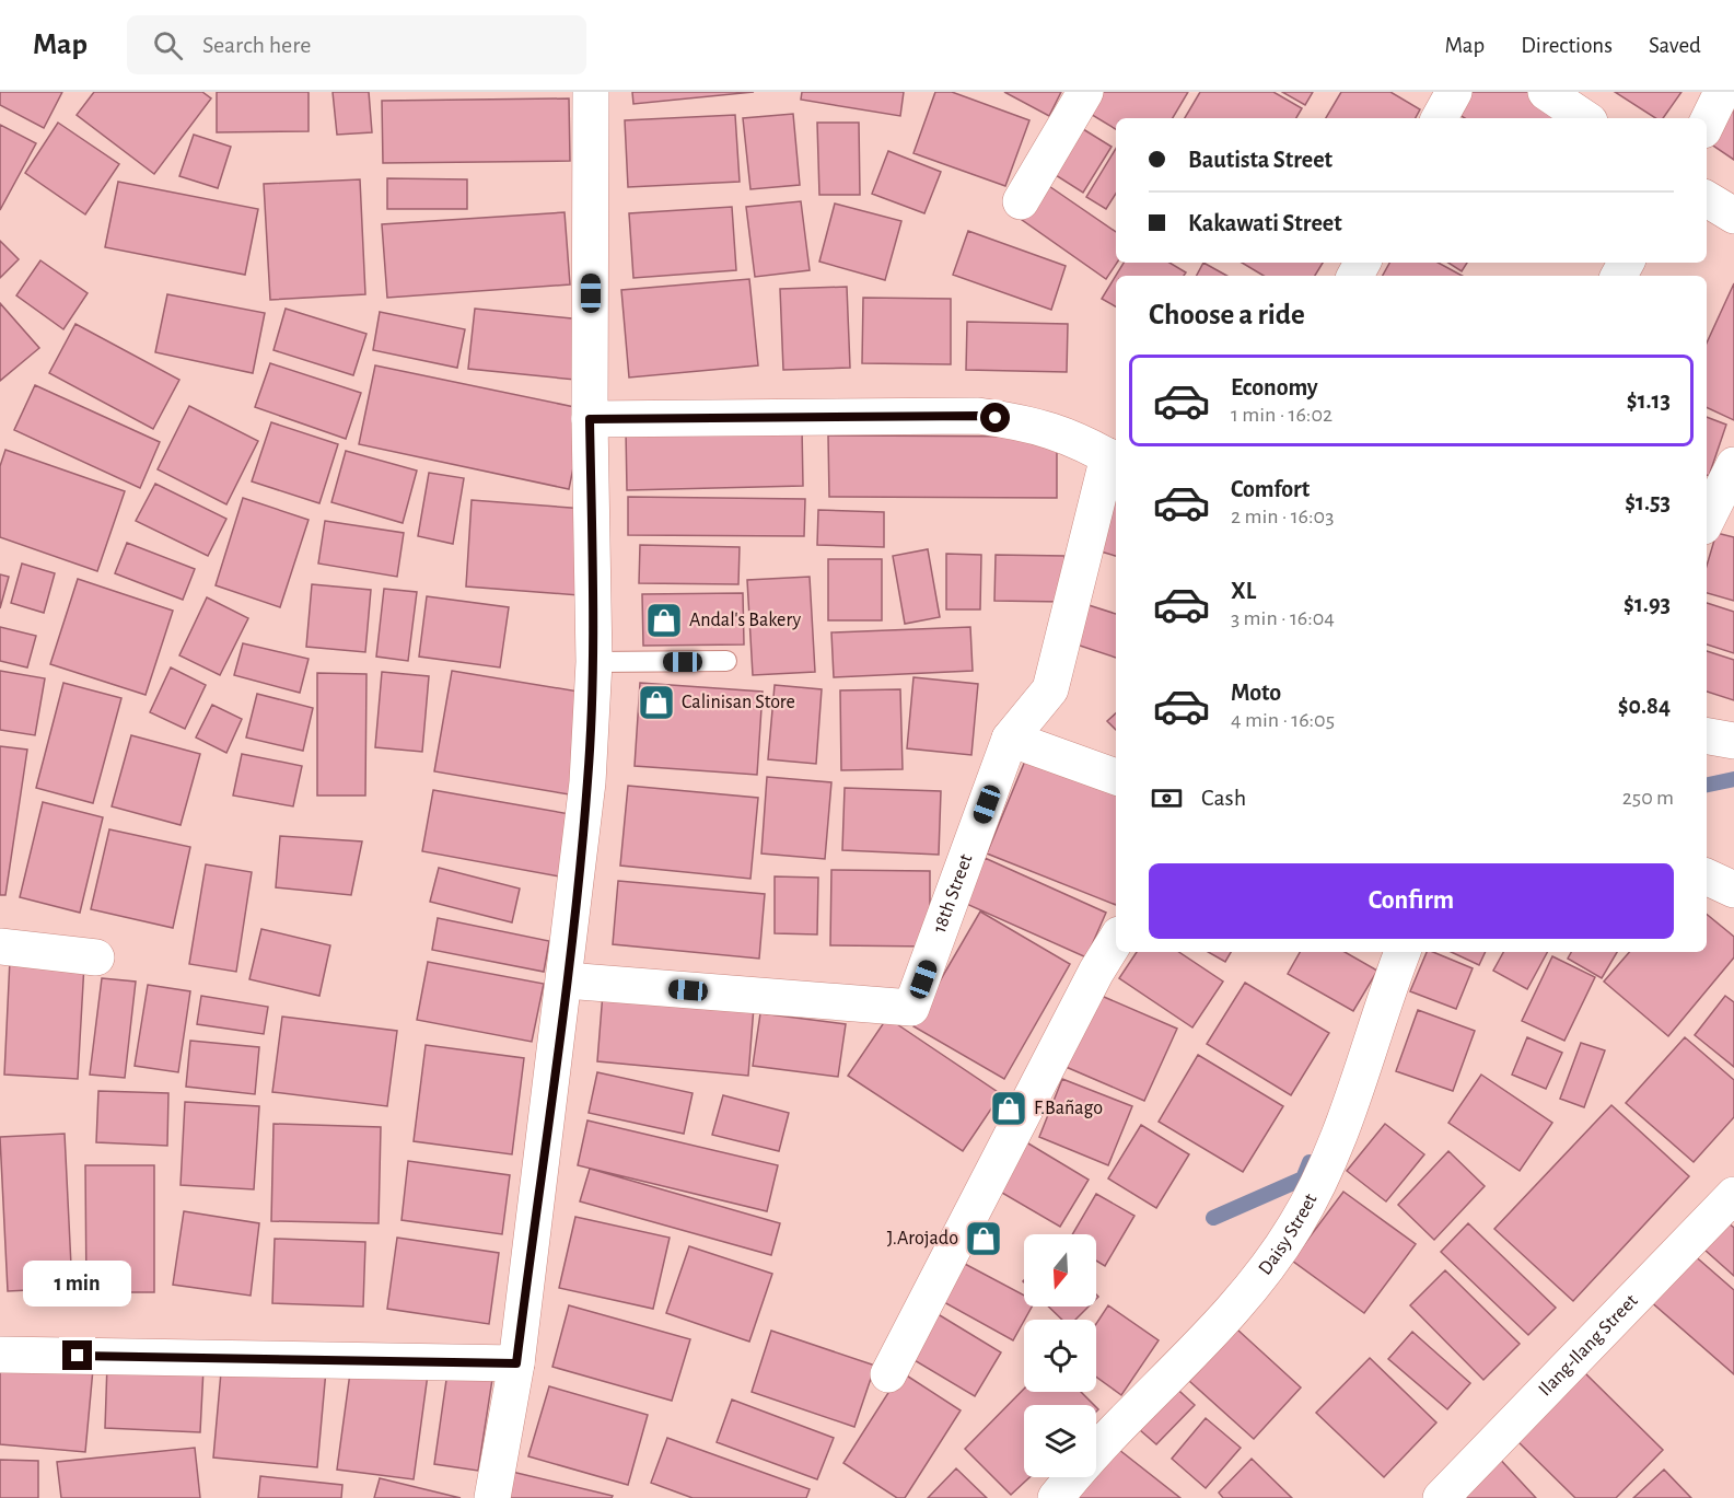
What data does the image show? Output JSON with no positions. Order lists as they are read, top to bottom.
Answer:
{
  "streets": {
    "street": ["18th Street", "Daisy Street", "Ilang-Ilang Street"]
  },
  "places": {
    "shop": [
      "Andal's Bakery",
      "Calinisan Store",
      "F.Bañago",
      "J.Arojado"
    ]
  },
  "north": "bottom",
  "page": {
    "header": "Map",
    "search": "Search here",
    "nav": ["Map", "Directions", "Saved"],
    "banner": ["Bautista Street", "Kakawati Street"],
    "heading": "Choose a ride",
    "list": [
      {
        "name": "Economy",
        "note": "1 min · 16:02",
        "value": "$1.13"
      },
      {
        "name": "Comfort",
        "note": "2 min · 16:03",
        "value": "$1.53"
      },
      {
        "name": "XL",
        "note": "3 min · 16:04",
        "value": "$1.93"
      },
      {
        "name": "Moto",
        "note": "4 min · 16:05",
        "value": "$0.84"
      }
    ],
    "pay": ["Cash", "250 m"],
    "buttons": "Confirm",
    "bubble": "1 min"
  }
}
